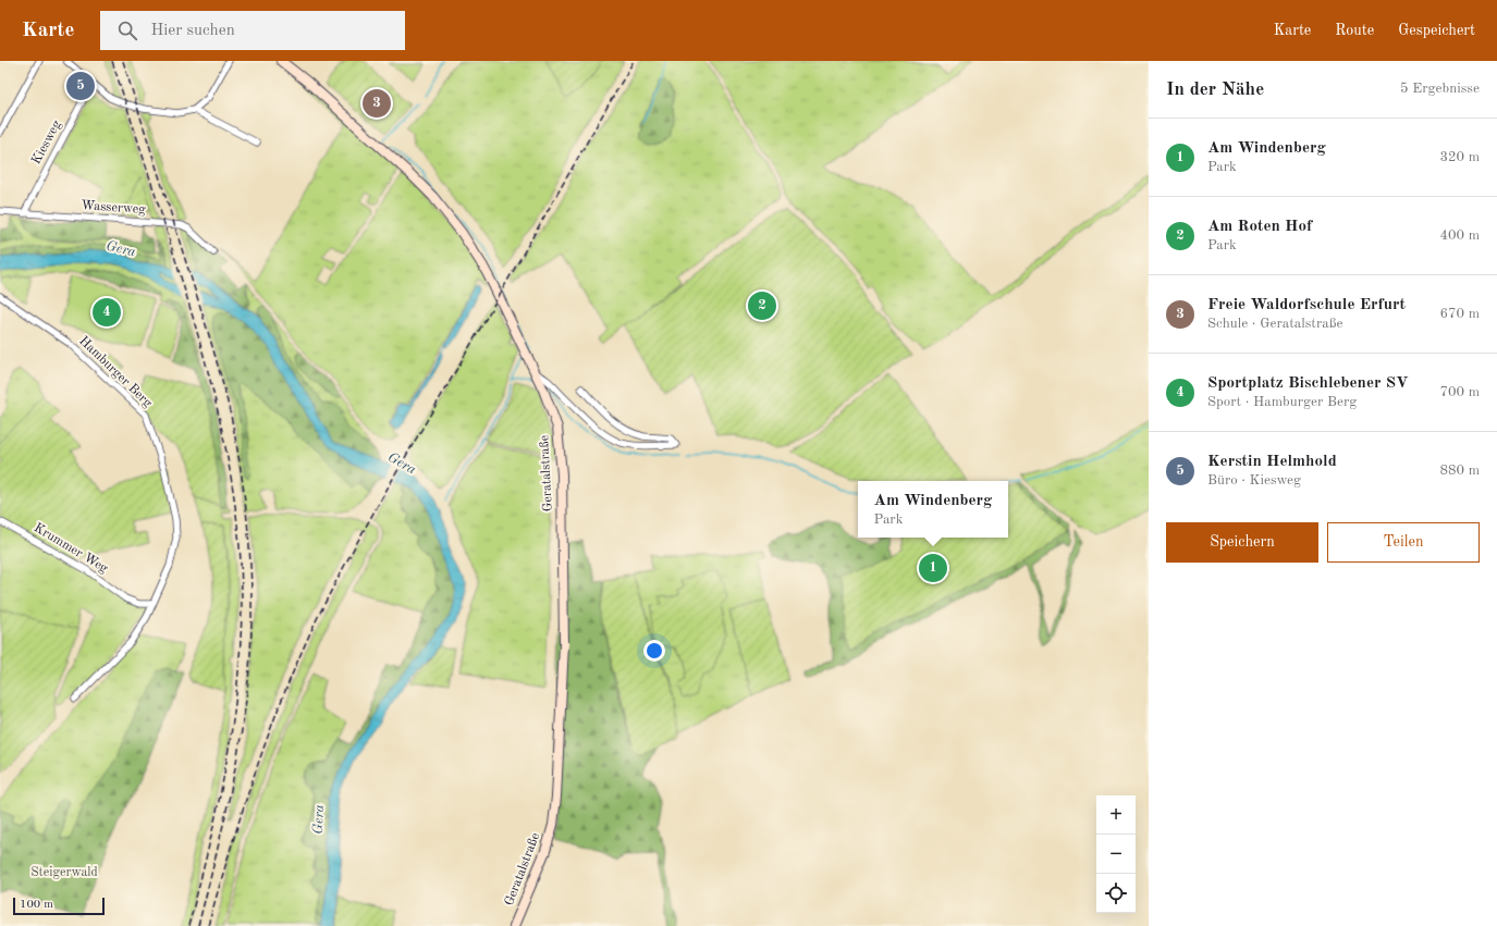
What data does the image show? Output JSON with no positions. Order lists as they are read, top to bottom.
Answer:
{
  "streets": {
    "street": [
      "Kiesweg",
      "Wasserweg",
      "Hamburger Berg",
      "Geratalstraße",
      "Krummer Weg"
    ]
  },
  "crossings": [
    ["Kiesweg", "Wasserweg"],
    ["Hamburger Berg", "Krummer Weg"]
  ],
  "water": ["Gera"],
  "parks": ["Steigerwald"],
  "scale_bar": "100 m",
  "page": {
    "header": "Karte",
    "search": "Hier suchen",
    "nav": ["Karte", "Route", "Gespeichert"],
    "heading": ["In der Nähe", "5 Ergebnisse"],
    "pins": [
      "5",
      "3",
      "2",
      "4",
      "1"
    ],
    "list": [
      {
        "mark": "1",
        "name": "Am Windenberg",
        "note": "Park",
        "value": "320 m"
      },
      {
        "mark": "2",
        "name": "Am Roten Hof",
        "note": "Park",
        "value": "400 m"
      },
      {
        "mark": "3",
        "name": "Freie Waldorfschule Erfurt",
        "note": "Schule · Geratalstraße",
        "value": "670 m"
      },
      {
        "mark": "4",
        "name": "Sportplatz Bischlebener SV",
        "note": "Sport · Hamburger Berg",
        "value": "700 m"
      },
      {
        "mark": "5",
        "name": "Kerstin Helmhold",
        "note": "Büro · Kiesweg",
        "value": "880 m"
      }
    ],
    "popup": ["Am Windenberg", "Park"],
    "buttons": ["Speichern", "Teilen"],
    "map_buttons": ["+", "−"],
    "scale": "100 m"
  }
}
